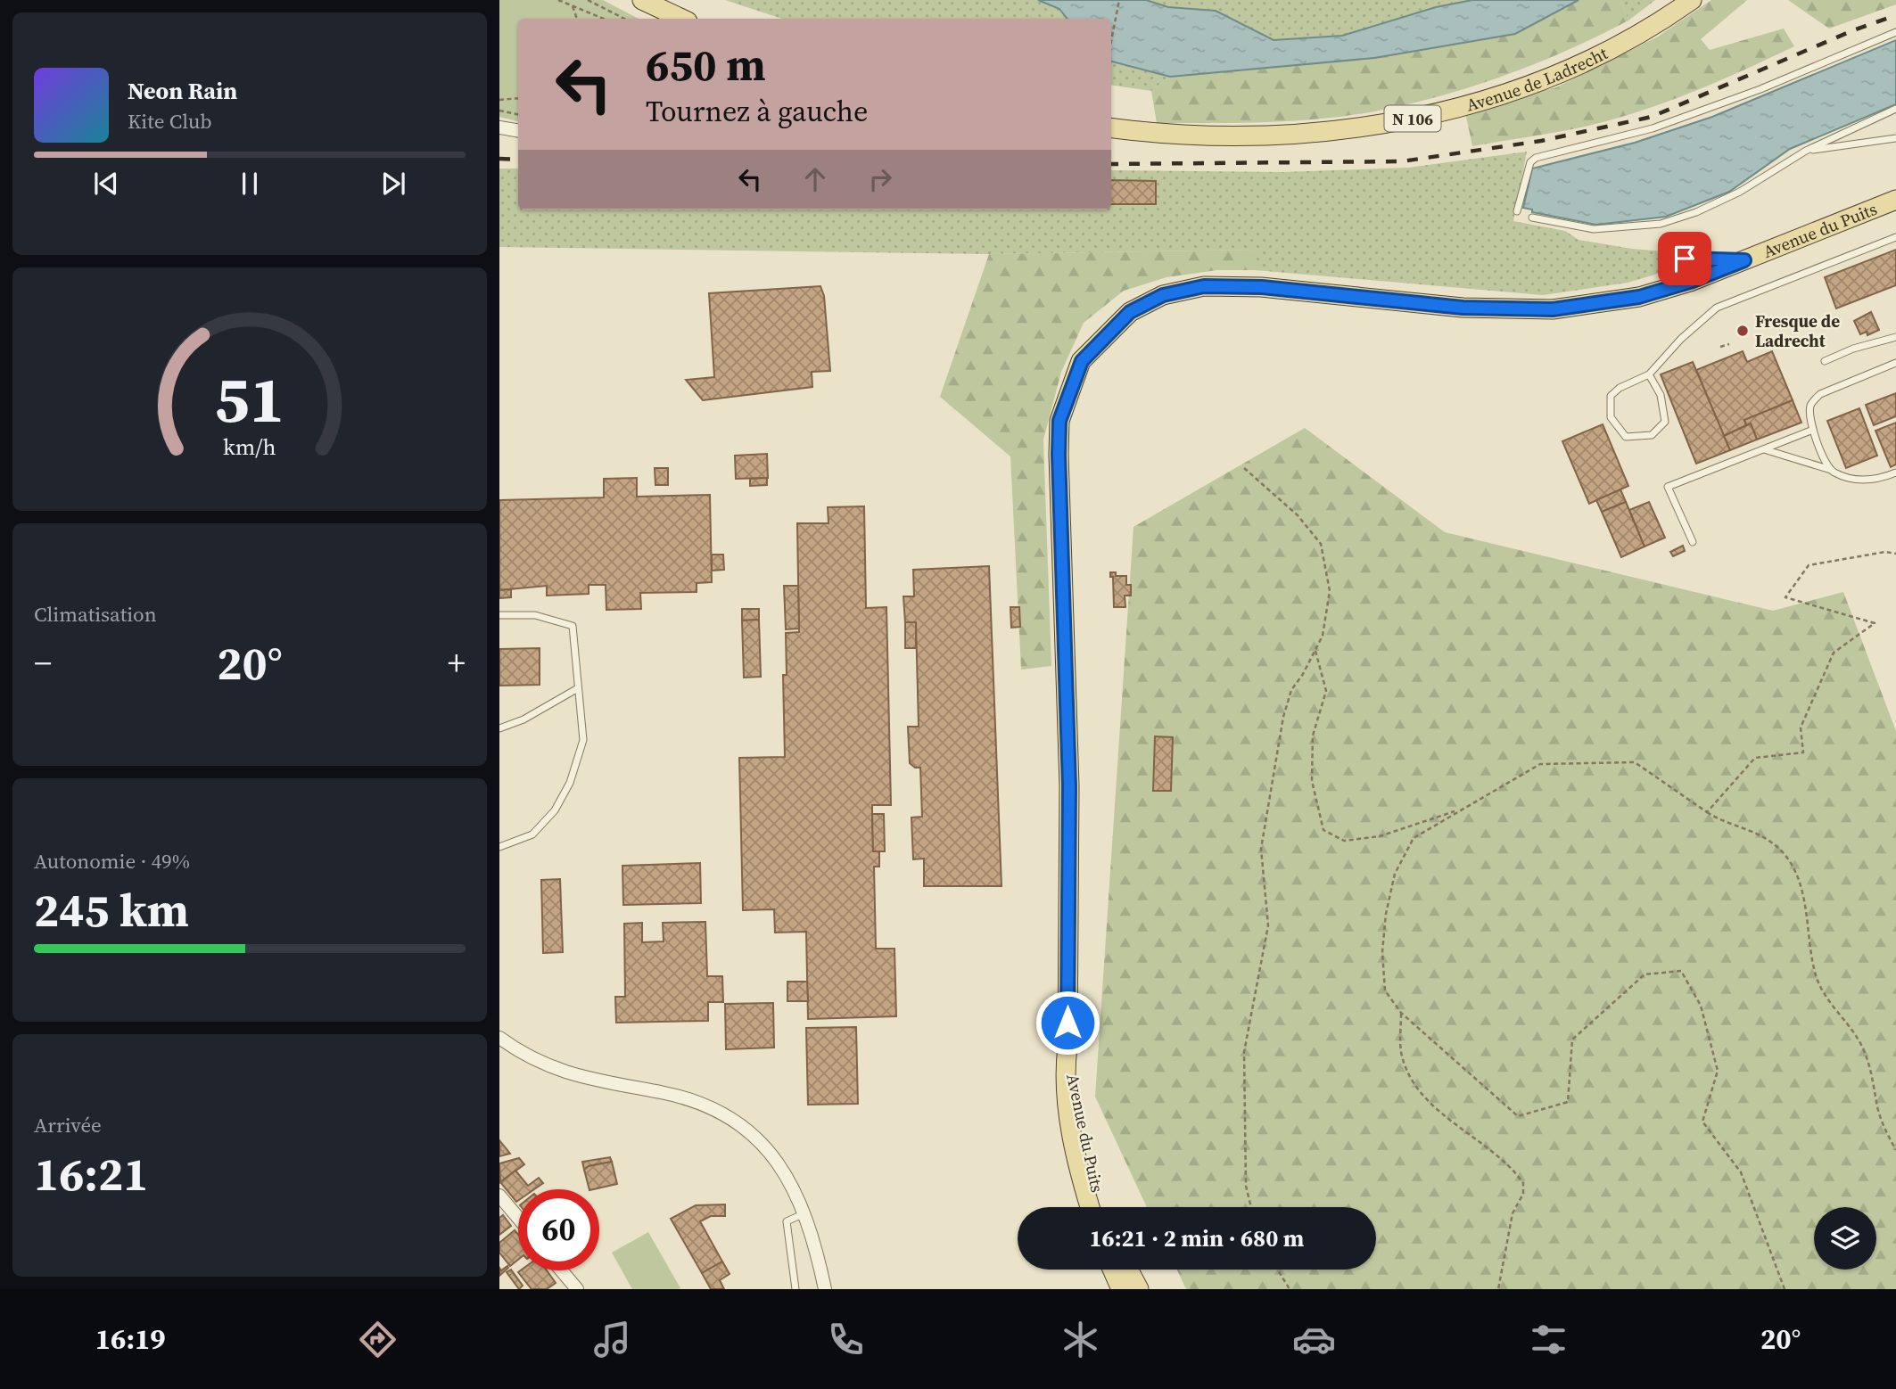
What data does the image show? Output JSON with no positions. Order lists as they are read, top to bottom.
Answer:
{
  "streets": {
    "main road": ["Avenue de Ladrecht", "N 106", "Avenue du Puits"]
  },
  "places": ["Fresque de Ladrecht"],
  "page": {
    "turn": ["650 m", "Tournez à gauche"],
    "song": ["Neon Rain", "Kite Club"],
    "tile": [
      "Climatisation",
      ["Autonomie · 49%", "245 km"],
      ["Arrivée", "16:21"]
    ],
    "heat": ["−", "20°", "+"],
    "limit": "60",
    "trip": "16:21 · 2 min · 680 m",
    "tabs": ["16:19", "20°"],
    "gauge": ["51", "km/h"]
  }
}
